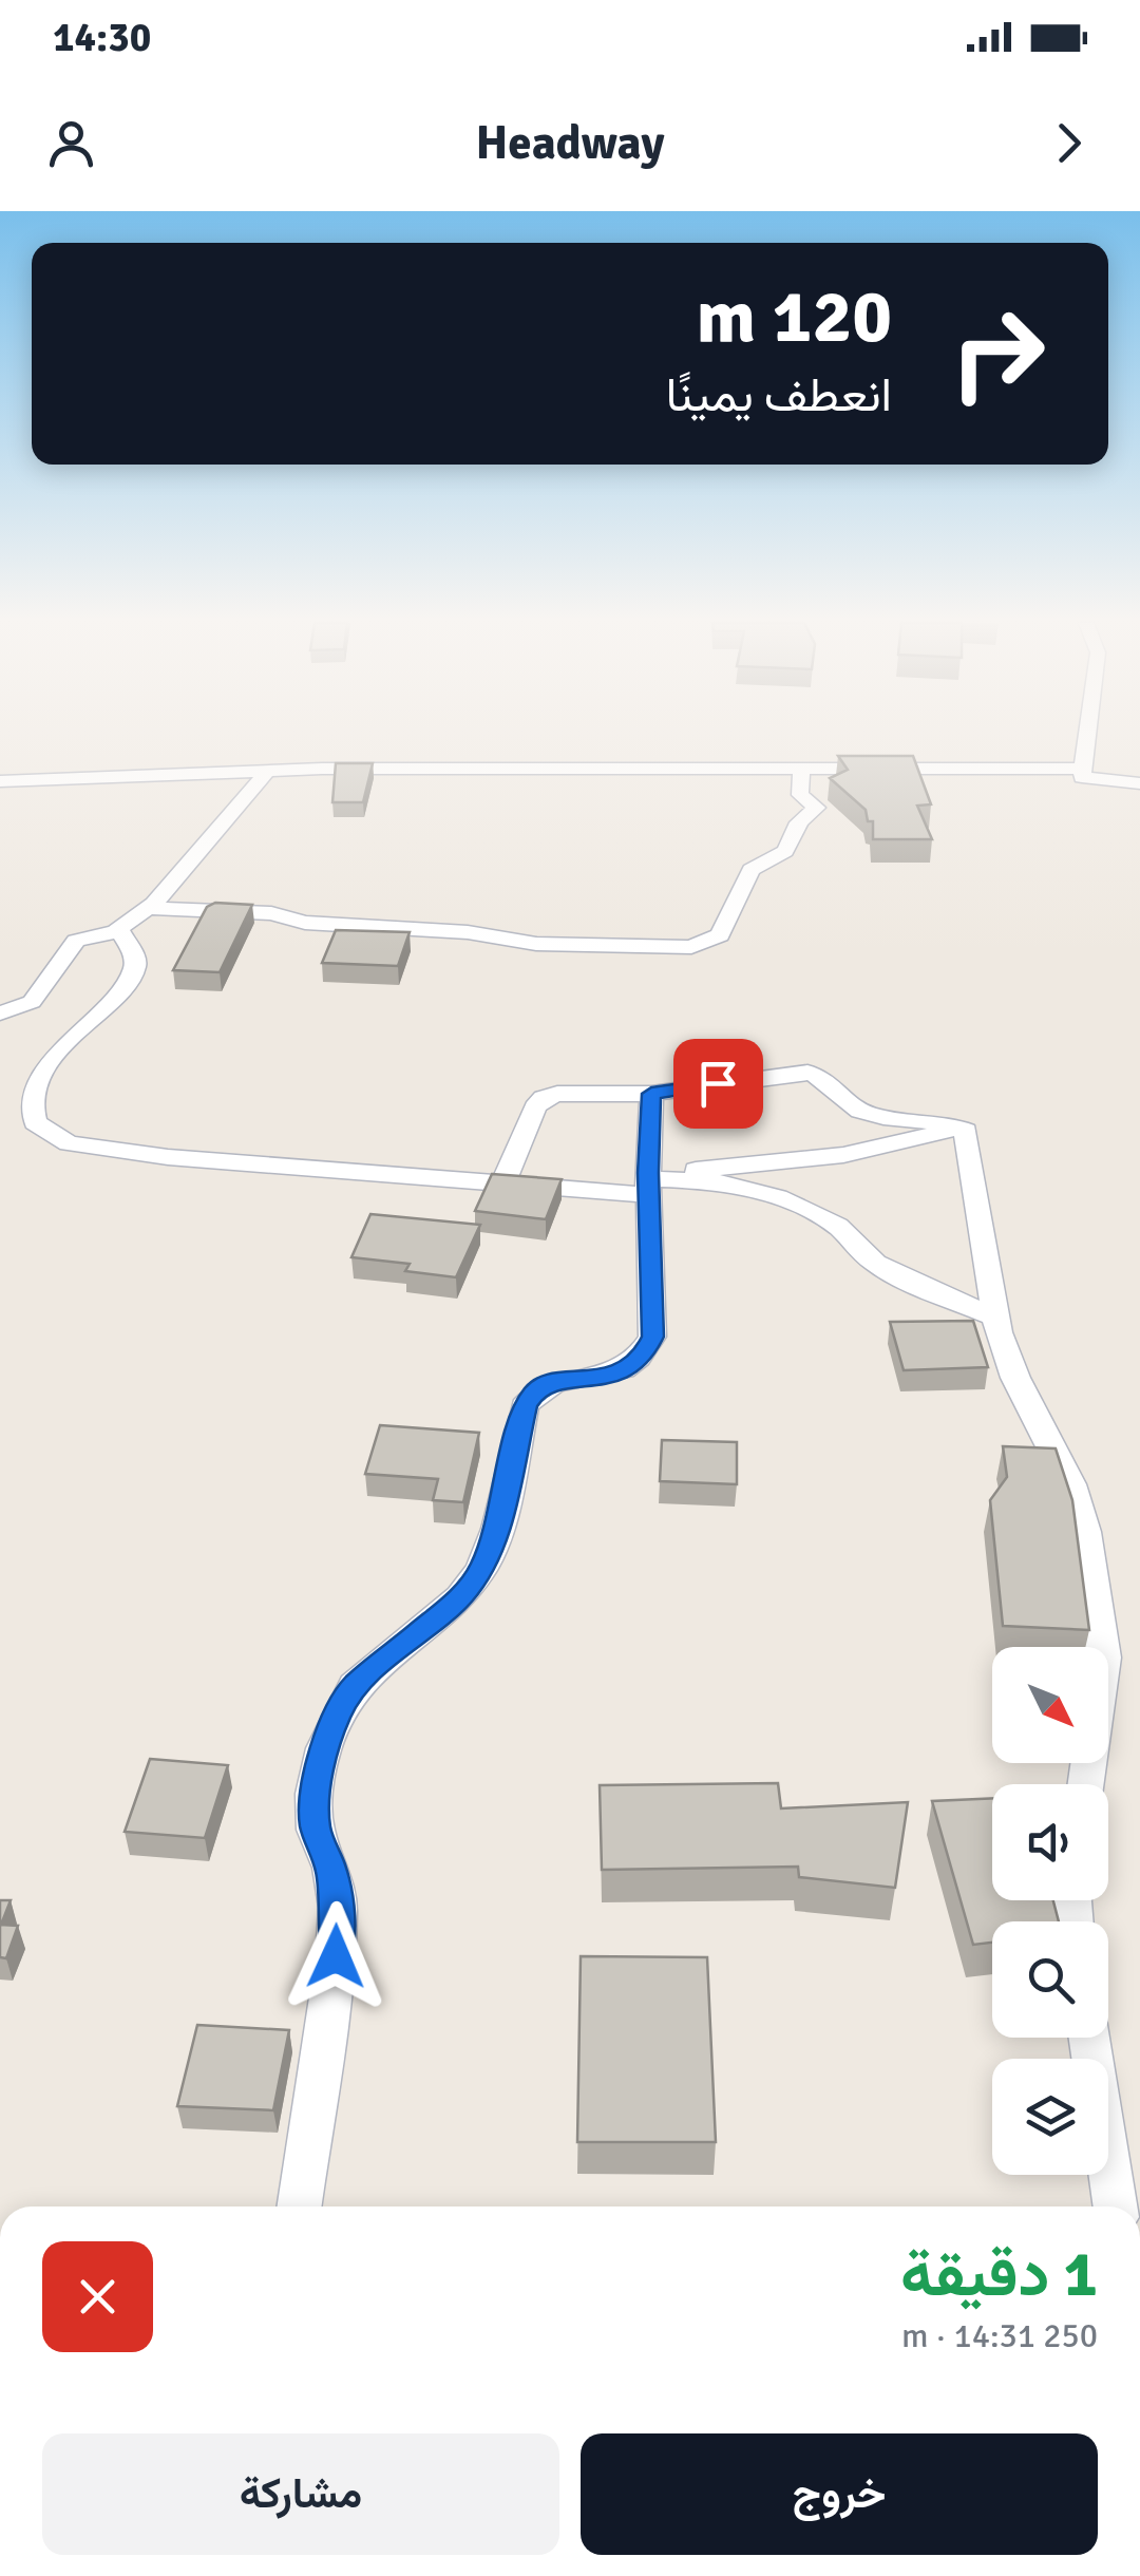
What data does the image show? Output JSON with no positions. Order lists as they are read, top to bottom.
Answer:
{
  "north": "bottom right",
  "page": {
    "status": "14:30",
    "header": "Headway",
    "turn": ["120 m", "انعطف يمينًا"],
    "heading": ["1 دقيقة", "250 m · 14:31"],
    "buttons": ["خروج", "مشاركة"]
  }
}
